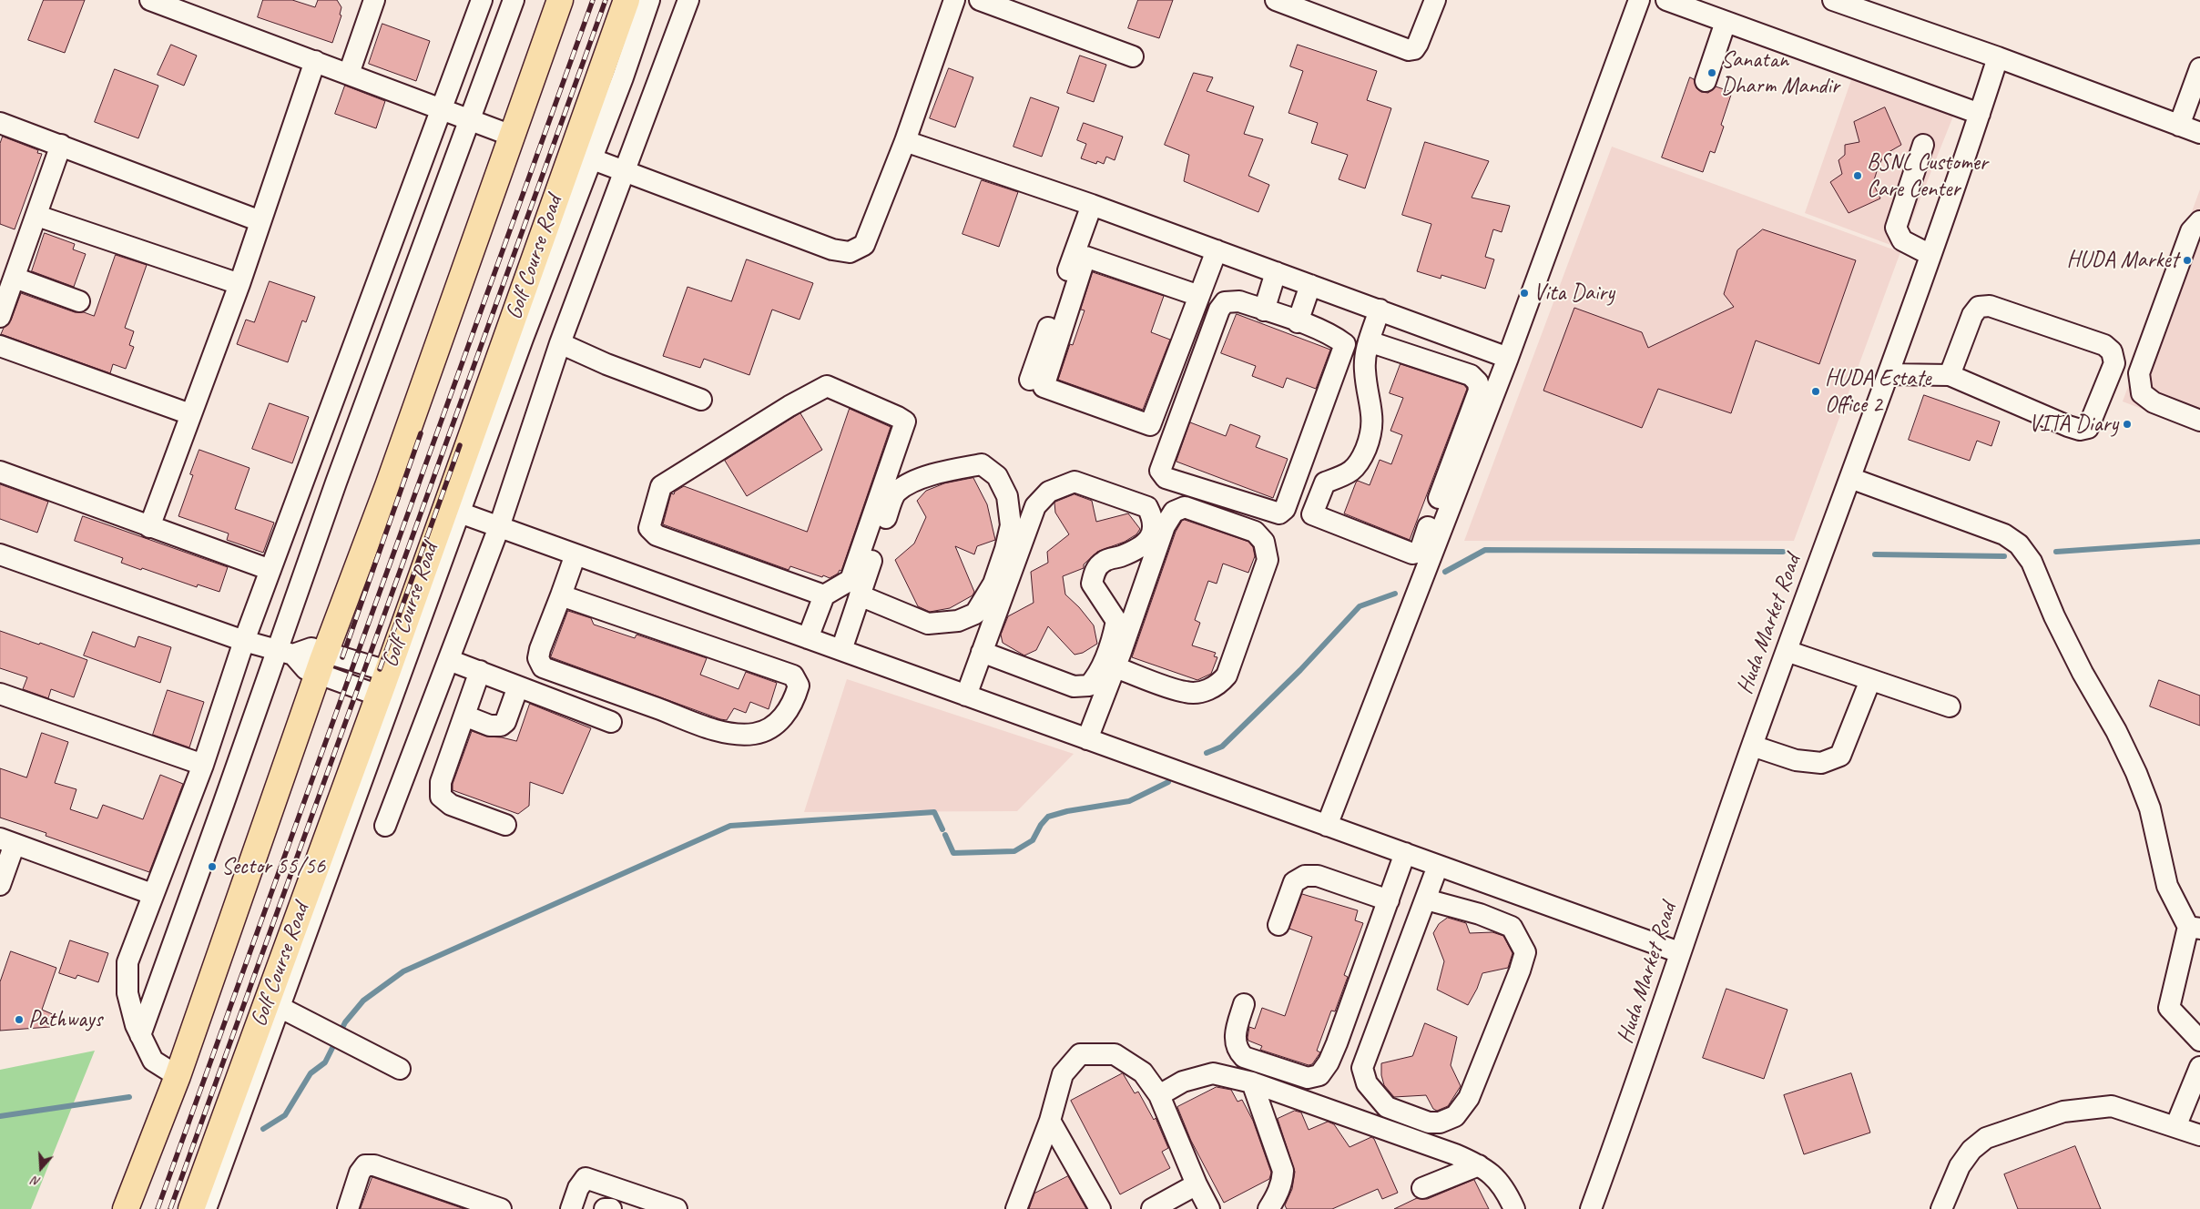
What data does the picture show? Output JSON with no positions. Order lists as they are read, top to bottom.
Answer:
{
  "streets": {
    "main road": ["Golf Course Road"],
    "street": ["Huda Market Road"]
  },
  "places": [
    "Sanatan Dharm Mandir",
    "BSNL Customer Care Center",
    "HUDA Market",
    "Vita Dairy",
    "HUDA Estate Office 2",
    "VITA Diary",
    "Sector 55/56",
    "Pathways"
  ],
  "north": "bottom"
}
